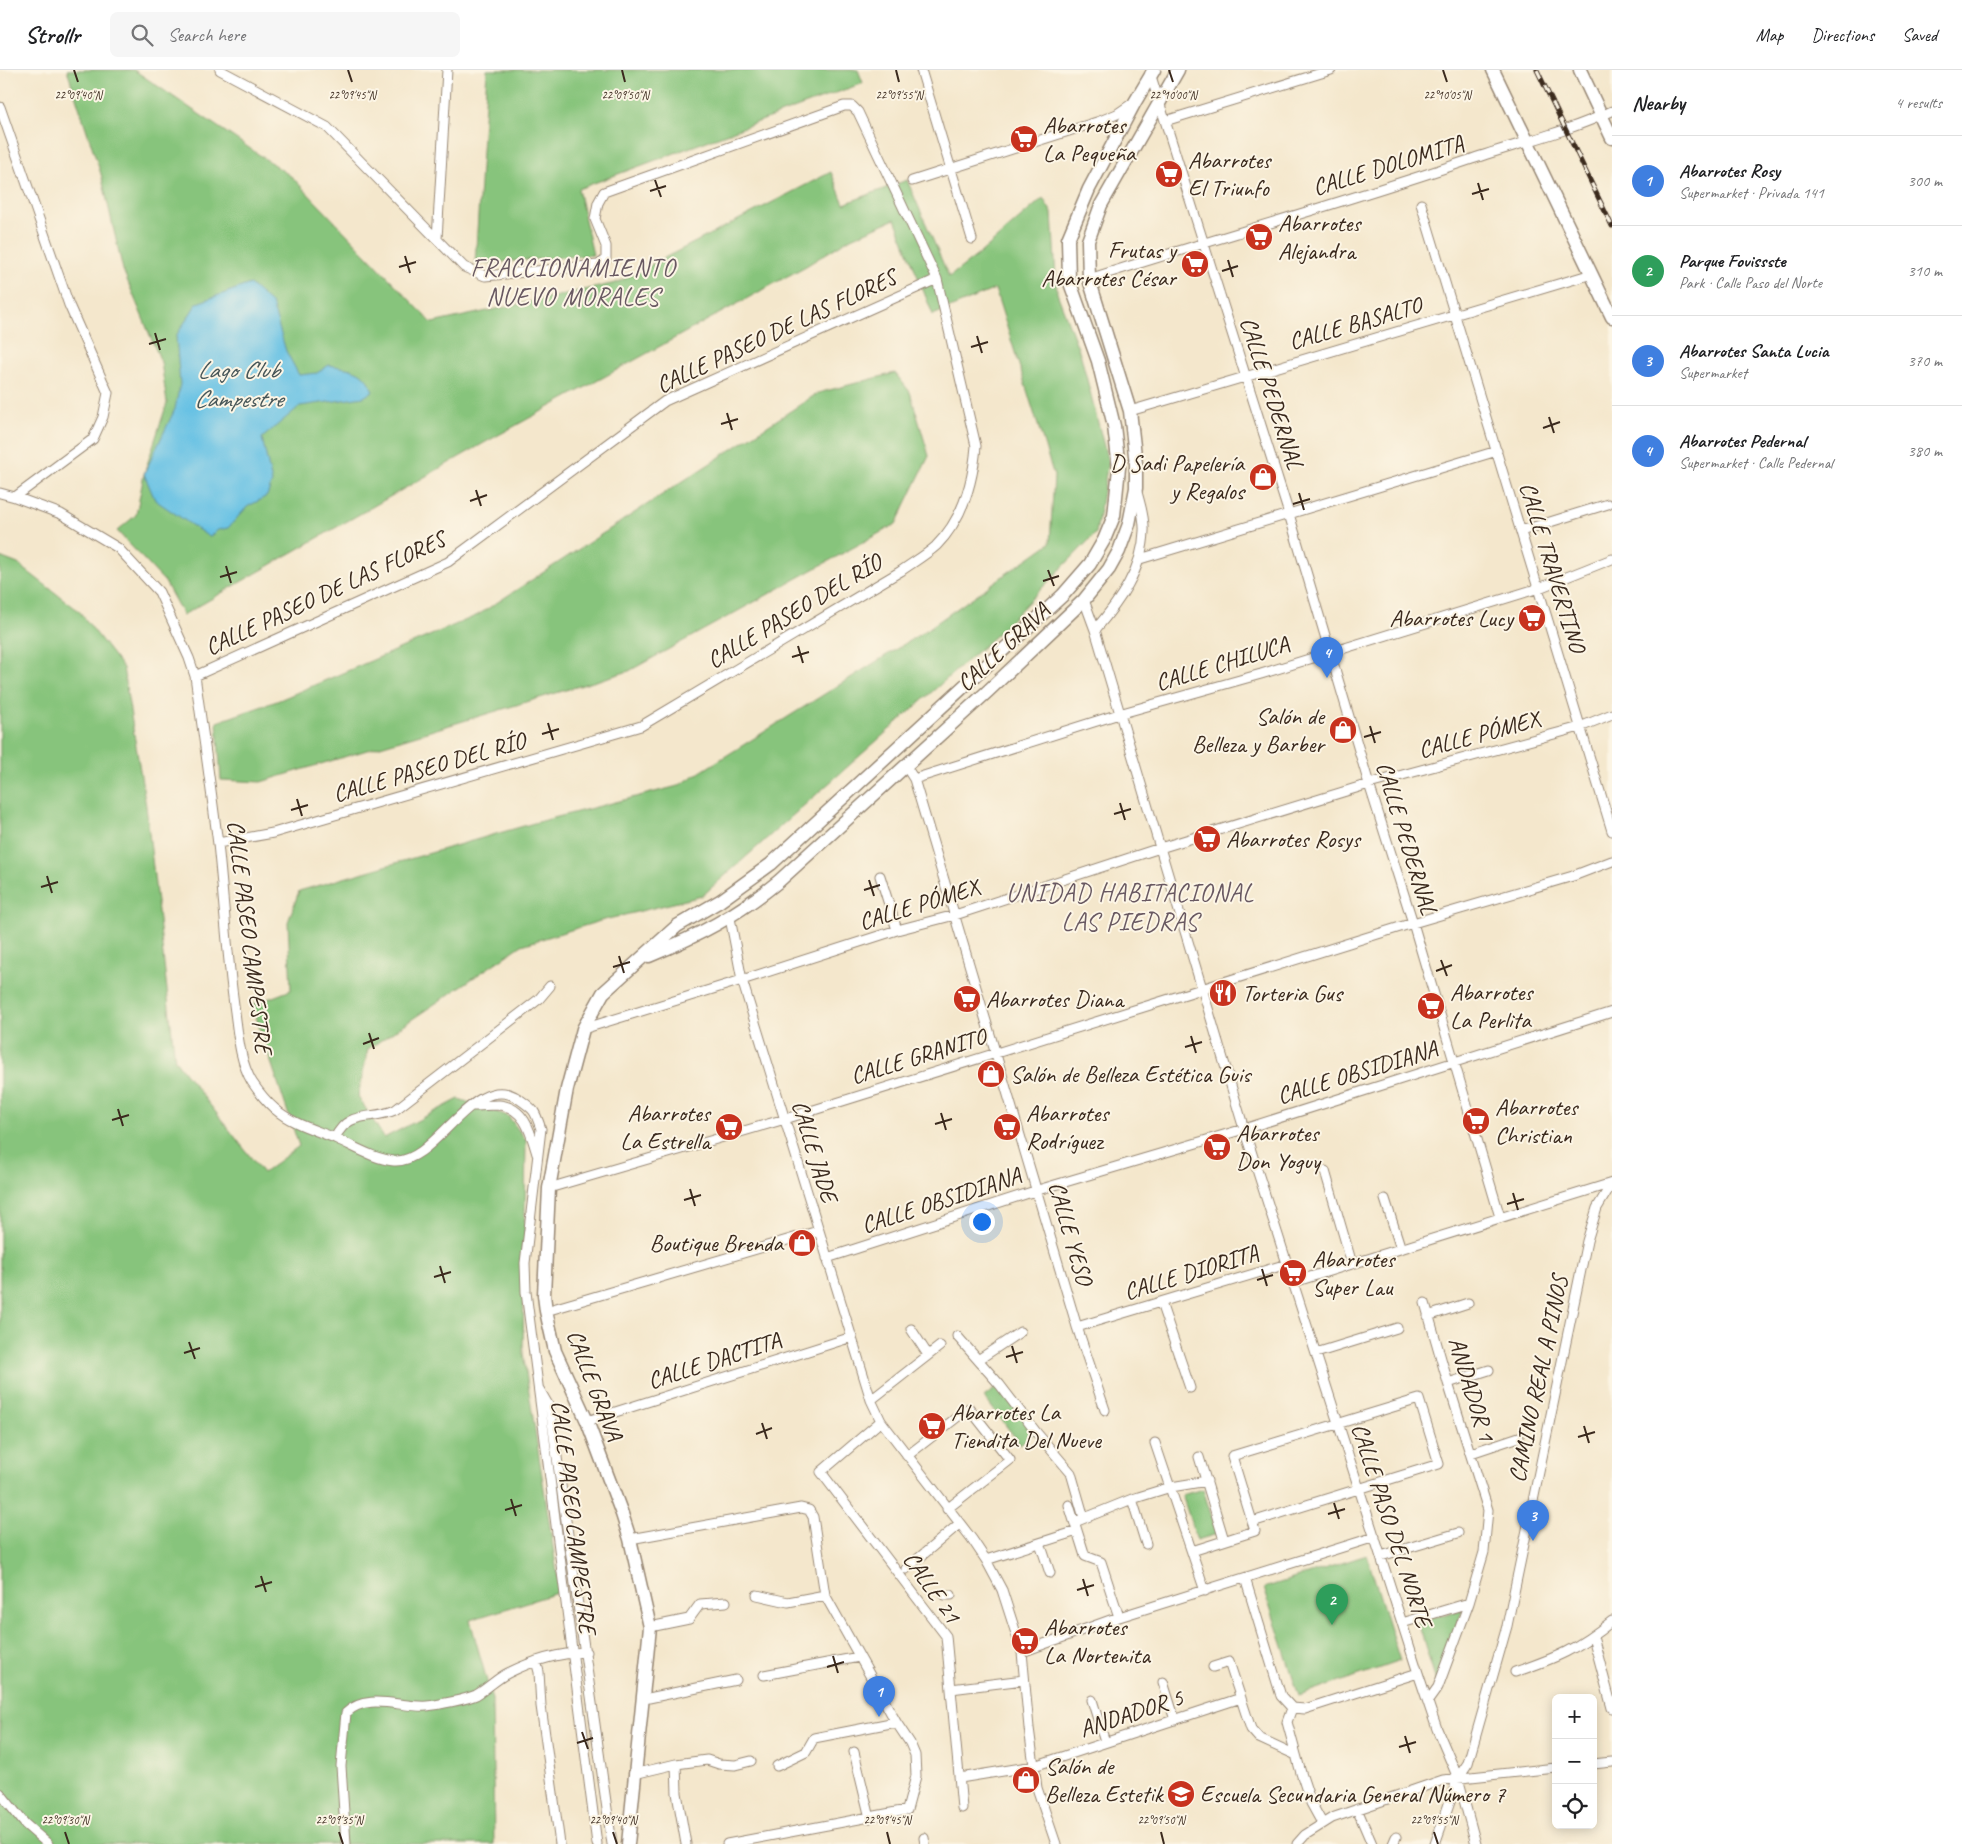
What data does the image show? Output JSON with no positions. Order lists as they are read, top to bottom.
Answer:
{
  "streets": {
    "main road": ["CALLE GRAVA"],
    "street": [
      "CALLE DOLOMITA",
      "CALLE BASALTO",
      "CALLE PASEO DE LAS FLORES",
      "CALLE PEDERNAL",
      "CALLE TRAVERTINO",
      "CALLE PASEO DEL RÍO",
      "CALLE CHILUCA",
      "CALLE PÓMEX",
      "CALLE PASEO CAMPESTRE",
      "CALLE GRANITO",
      "CALLE OBSIDIANA",
      "CALLE JADE",
      "CALLE YESO",
      "CALLE DIORITA",
      "CALLE DACTITA",
      "CAMINO REAL A PINOS",
      "ANDADOR 1",
      "CALLE PASO DEL NORTE",
      "CALLE 21",
      "ANDADOR 5"
    ]
  },
  "crossings": [
    ["CALLE DOLOMITA", "CALLE PEDERNAL"],
    ["CALLE DOLOMITA", "CALLE GRAVA"],
    ["CALLE BASALTO", "CALLE PEDERNAL"],
    ["CALLE BASALTO", "CALLE TRAVERTINO"],
    ["CALLE BASALTO", "CALLE GRAVA"],
    ["CALLE PASEO DE LAS FLORES", "CALLE PASEO DEL RÍO"],
    ["CALLE PASEO DE LAS FLORES", "CALLE PASEO CAMPESTRE"],
    ["CALLE PEDERNAL", "CALLE GRAVA"],
    ["CALLE PEDERNAL", "CALLE CHILUCA"],
    ["CALLE PEDERNAL", "CALLE PÓMEX"],
    ["CALLE PEDERNAL", "CALLE GRANITO"],
    ["CALLE PEDERNAL", "CALLE OBSIDIANA"],
    ["CALLE TRAVERTINO", "CALLE CHILUCA"],
    ["CALLE TRAVERTINO", "CALLE PÓMEX"],
    ["CALLE PASEO DEL RÍO", "CALLE PASEO CAMPESTRE"],
    ["CALLE GRAVA", "CALLE PÓMEX"],
    ["CALLE GRAVA", "CALLE GRANITO"],
    ["CALLE GRAVA", "CALLE JADE"],
    ["CALLE GRAVA", "CALLE DACTITA"],
    ["CALLE GRAVA", "CALLE PASO DEL NORTE"],
    ["CALLE CHILUCA", "CALLE YESO"],
    ["CALLE CHILUCA", "CALLE PASO DEL NORTE"],
    ["CALLE PÓMEX", "CALLE JADE"],
    ["CALLE PÓMEX", "CALLE YESO"],
    ["CALLE PÓMEX", "CALLE PASO DEL NORTE"],
    ["CALLE GRANITO", "CALLE JADE"],
    ["CALLE GRANITO", "CALLE YESO"],
    ["CALLE GRANITO", "CALLE PASO DEL NORTE"],
    ["CALLE OBSIDIANA", "CALLE JADE"],
    ["CALLE OBSIDIANA", "CALLE YESO"],
    ["CALLE OBSIDIANA", "CALLE PASO DEL NORTE"],
    ["CALLE JADE", "CALLE DACTITA"],
    ["CALLE JADE", "CALLE 21"],
    ["CALLE JADE", "ANDADOR 5"],
    ["CALLE YESO", "CALLE DIORITA"],
    ["CALLE DIORITA", "CALLE PASO DEL NORTE"],
    ["CAMINO REAL A PINOS", "CALLE PASO DEL NORTE"],
    ["ANDADOR 1", "CALLE PASO DEL NORTE"],
    ["CALLE 21", "ANDADOR 5"]
  ],
  "districts": ["FRACCIONAMIENTO NUEVO MORALES", "UNIDAD HABITACIONAL LAS PIEDRAS"],
  "water": ["Lago Club Campestre"],
  "places": {
    "supermarket": [
      "Abarrotes La Pequeña",
      "Abarrotes El Triunfo",
      "Abarrotes Alejandra",
      "Frutas y Abarrotes César",
      "Abarrotes Lucy",
      "Abarrotes Rosys",
      "Abarrotes Diana",
      "Abarrotes La Perlita",
      "Abarrotes Christian",
      "Abarrotes La Estrella",
      "Abarrotes Rodríguez",
      "Abarrotes Don Yoguy",
      "Abarrotes Super Lau",
      "Abarrotes La Tiendita Del Nueve",
      "Abarrotes La Nortenita"
    ],
    "shop": [
      "D Sadi Papelería y Regalos",
      "Salón de Belleza y Barber",
      "Salón de Belleza Estética Guis",
      "Boutique Brenda",
      "Salón de Belleza Estetik"
    ],
    "restaurant": ["Torteria Gus"],
    "school or university": ["Escuela Secundaria General Número 7"]
  },
  "page": {
    "header": "Strollr",
    "search": "Search here",
    "nav": ["Map", "Directions", "Saved"],
    "heading": ["Nearby", "4 results"],
    "list": [
      {
        "mark": "1",
        "name": "Abarrotes Rosy",
        "note": "Supermarket · Privada 141",
        "value": "300 m"
      },
      {
        "mark": "2",
        "name": "Parque Fovissste",
        "note": "Park · Calle Paso del Norte",
        "value": "310 m"
      },
      {
        "mark": "3",
        "name": "Abarrotes Santa Lucia",
        "note": "Supermarket",
        "value": "370 m"
      },
      {
        "mark": "4",
        "name": "Abarrotes Pedernal",
        "note": "Supermarket · Calle Pedernal",
        "value": "380 m"
      }
    ],
    "pins": [
      "4",
      "3",
      "2",
      "1"
    ],
    "map_buttons": ["+", "−"]
  },
  "coordinates": [
    "22°09'40\"N",
    "22°09'45\"N",
    "22°09'50\"N",
    "22°09'55\"N",
    "22°10'00\"N",
    "22°10'05\"N",
    "22°09'30\"N",
    "22°09'35\"N"
  ]
}
